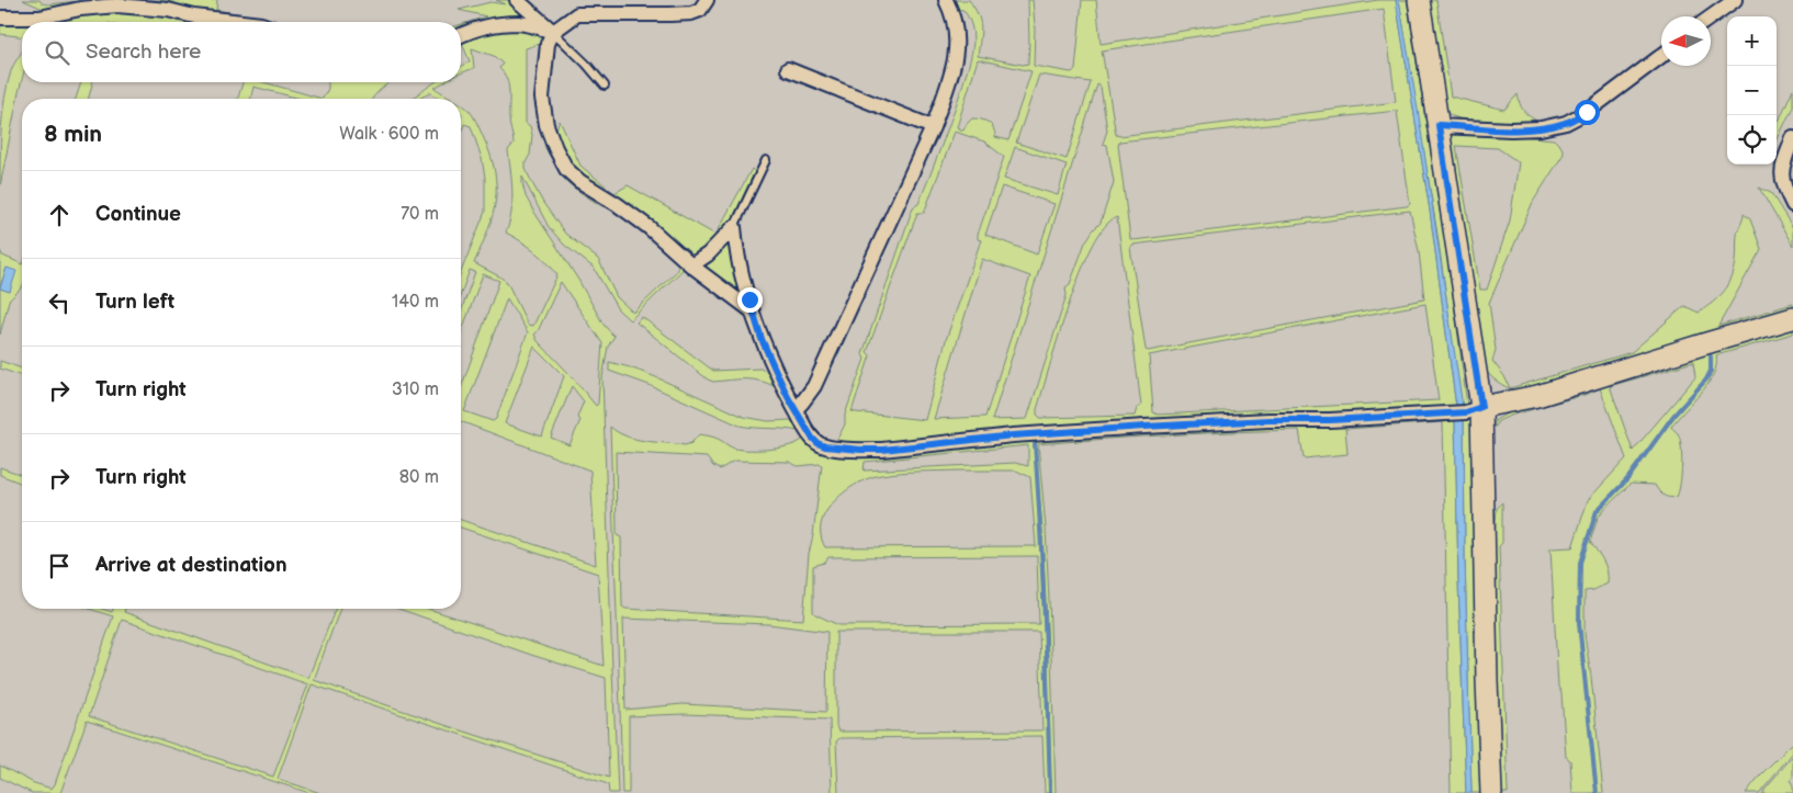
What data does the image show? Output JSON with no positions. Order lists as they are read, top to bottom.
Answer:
{
  "north": "left",
  "page": {
    "map_buttons": ["+", "−"],
    "search": "Search here",
    "heading": ["8 min", "Walk · 600 m"],
    "list": [
      ["Continue", "70 m"],
      ["Turn left", "140 m"],
      ["Turn right", "310 m"],
      ["Turn right", "80 m"],
      "Arrive at destination"
    ]
  }
}
